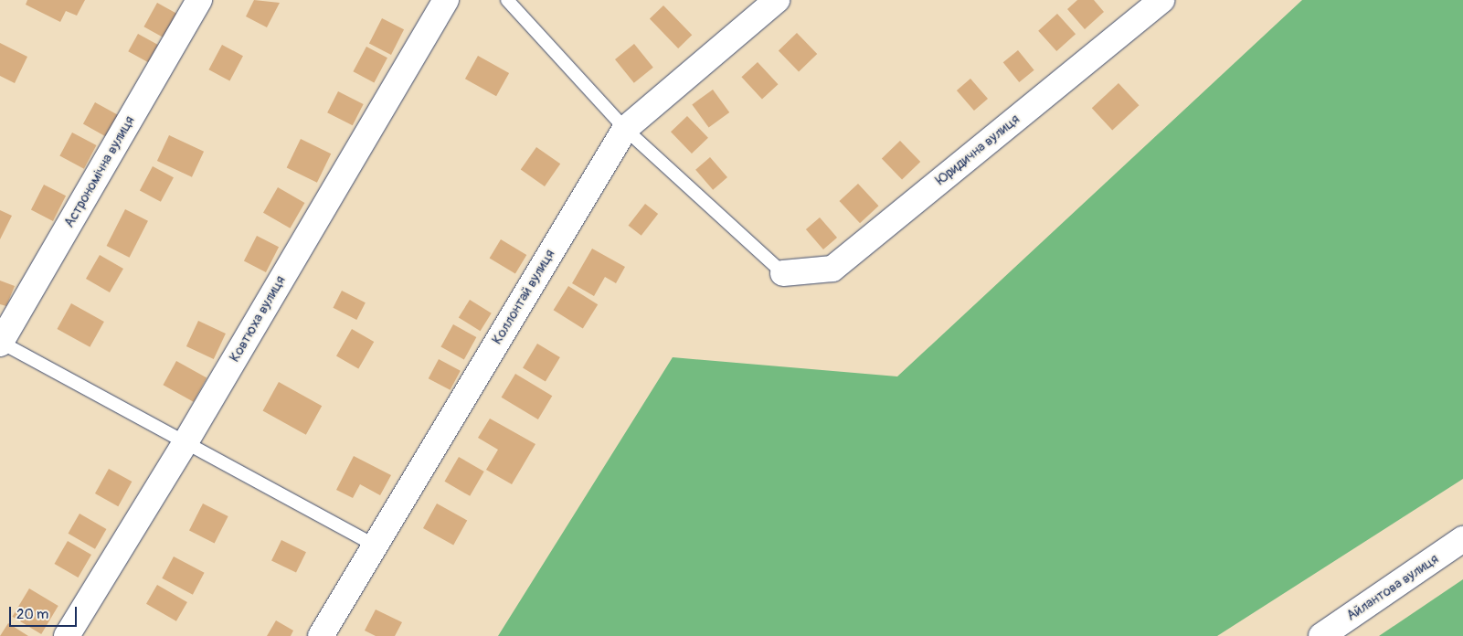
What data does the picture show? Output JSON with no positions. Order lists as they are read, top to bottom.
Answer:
{
  "streets": {
    "street": [
      "Юридична вулиця",
      "Астрономічна вулиця",
      "Коллонтай вулиця",
      "Ковтюха вулиця",
      "Айлантова вулиця"
    ]
  },
  "scale_bar": "20 m"
}
